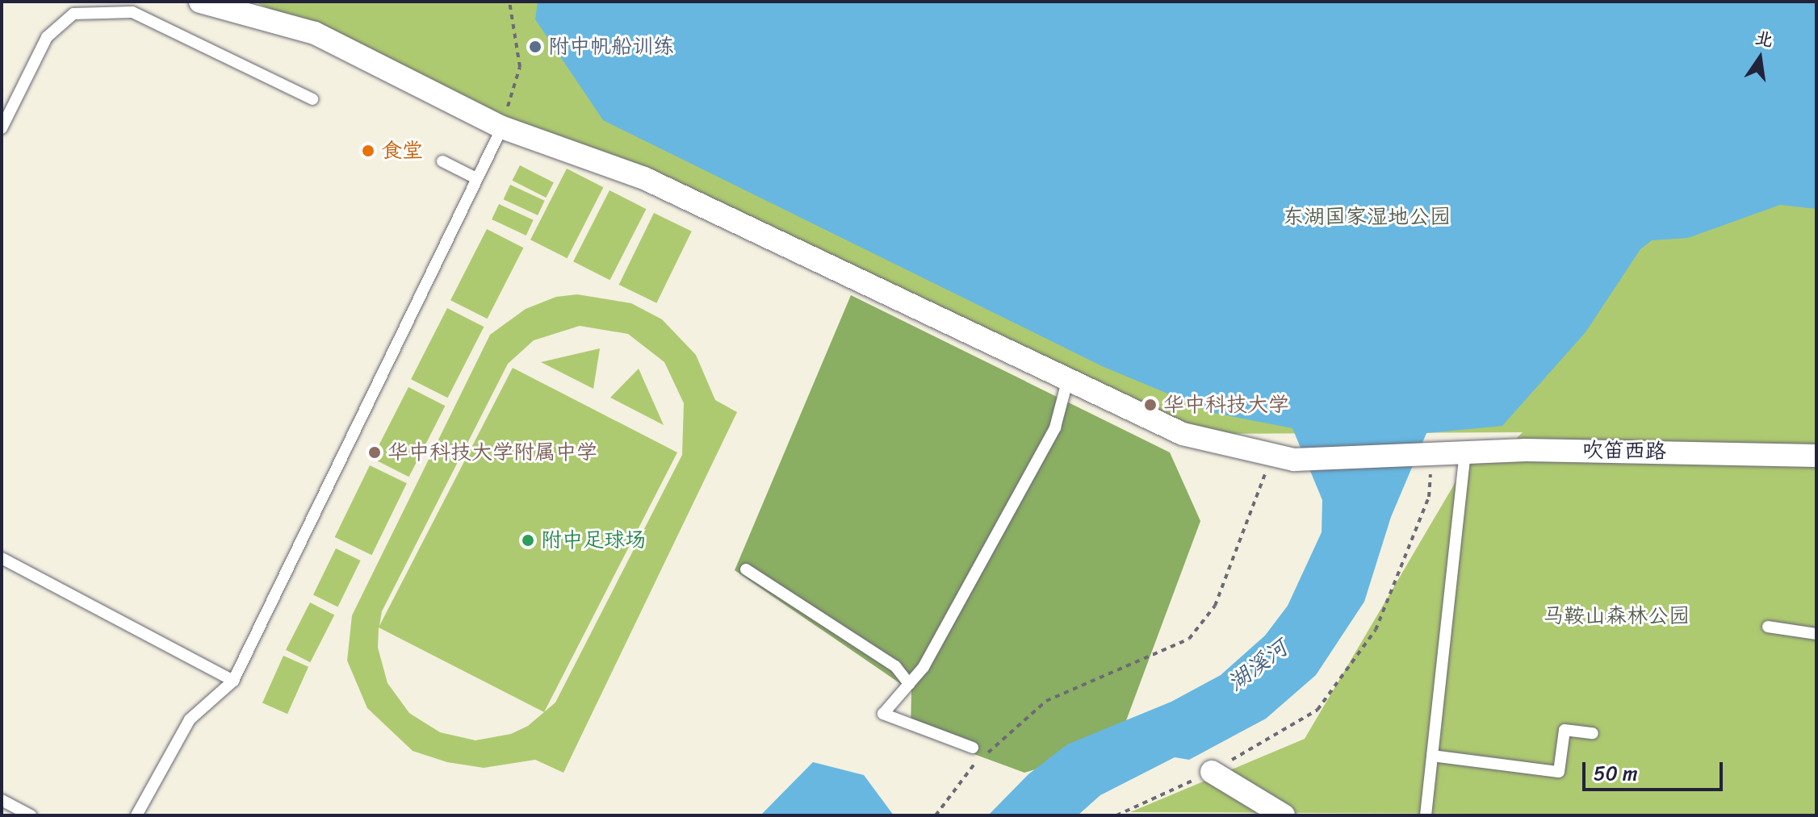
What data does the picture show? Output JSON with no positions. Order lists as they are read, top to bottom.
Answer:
{
  "streets": {
    "street": ["吹笛西路"]
  },
  "water": ["湖溪河"],
  "parks": ["东湖国家湿地公园", "马鞍山森林公园"],
  "places": [
    "附中帆船训练",
    "食堂",
    "华中科技大学",
    "华中科技大学附属中学",
    "附中足球场"
  ],
  "scale_bar": "50 m",
  "north": "top"
}
